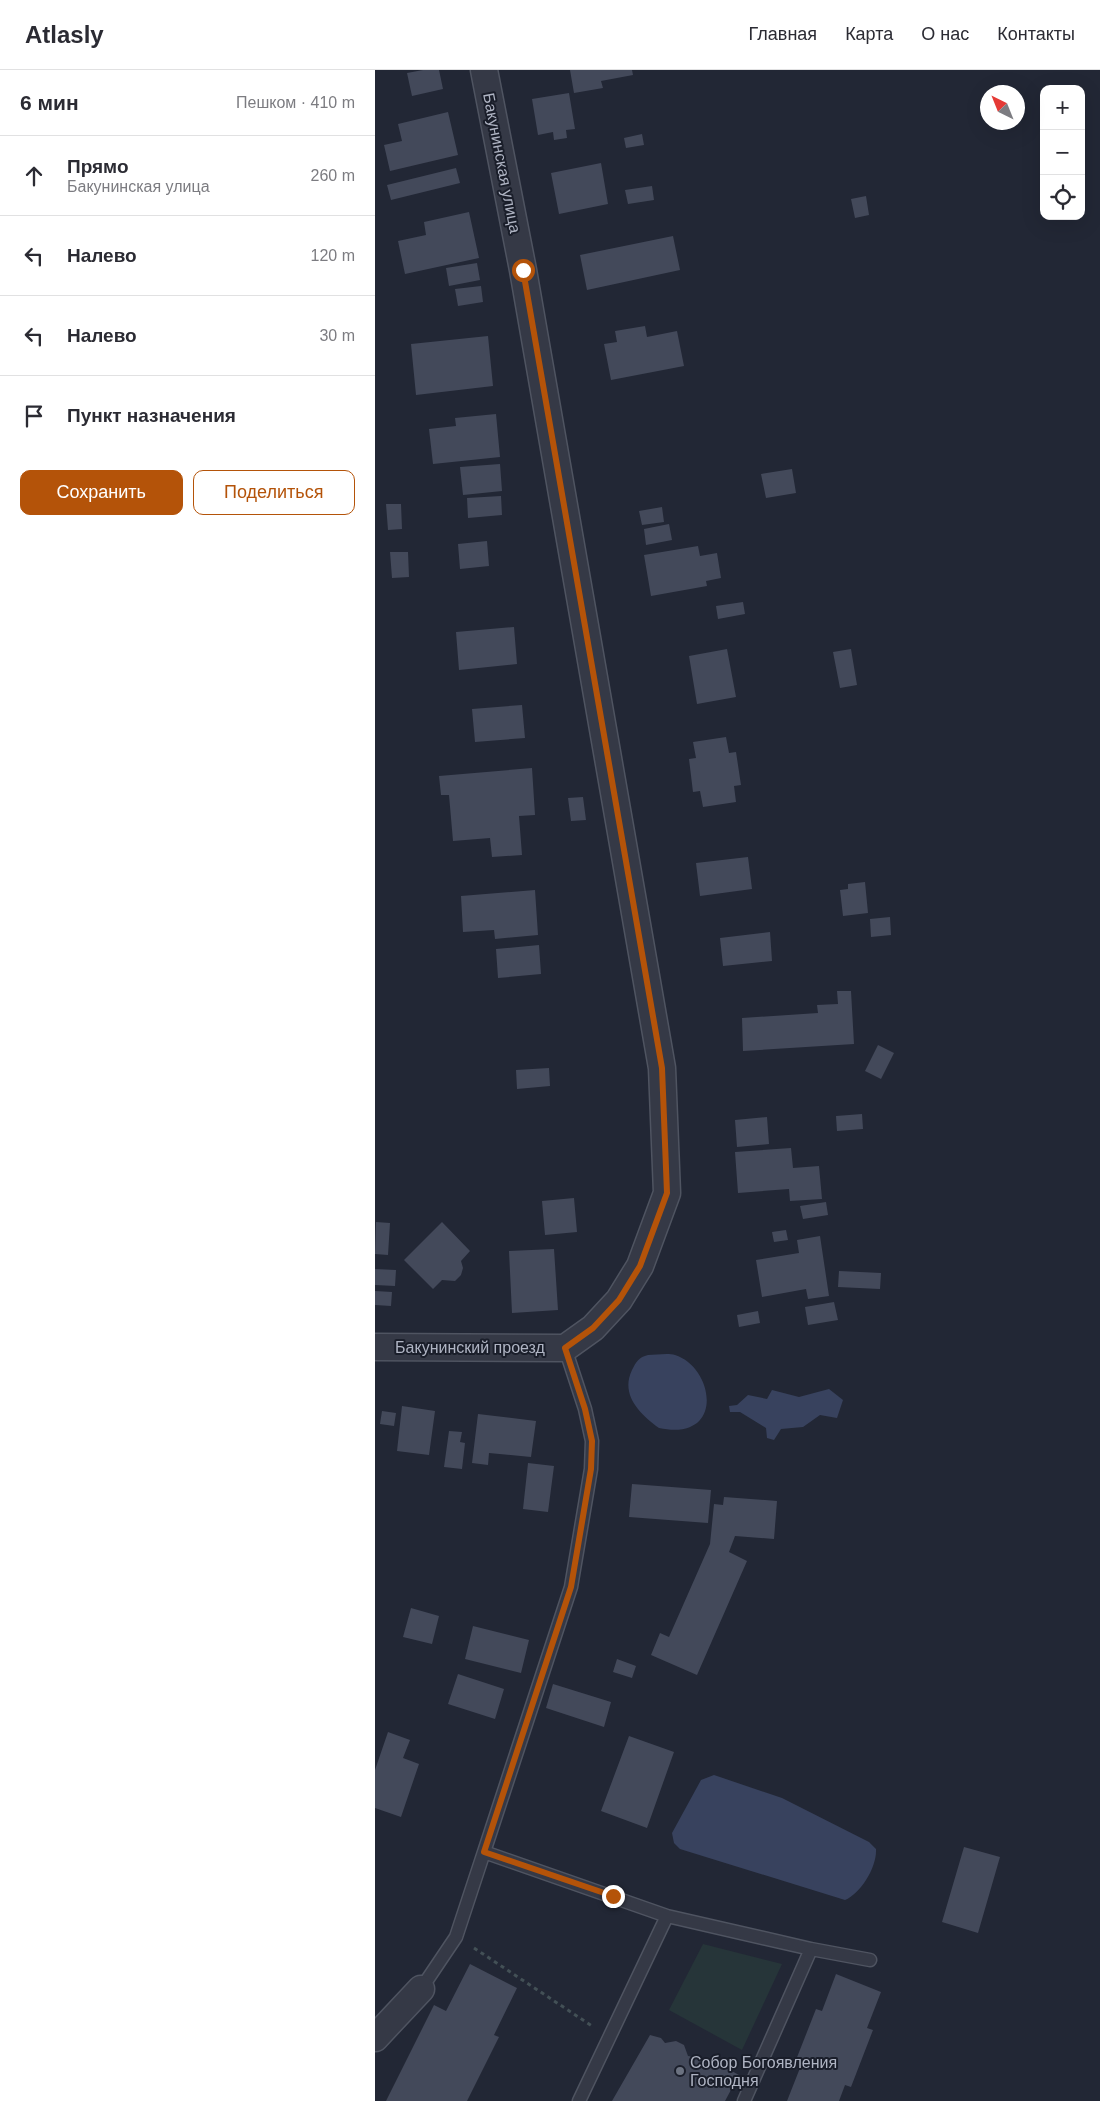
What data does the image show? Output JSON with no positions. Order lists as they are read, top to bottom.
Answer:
{
  "streets": {
    "street": ["Бакунинская улица", "Бакунинский проезд"]
  },
  "crossings": [
    ["Бакунинская улица", "Бакунинский проезд"]
  ],
  "places": ["Собор Богоявления Господня"],
  "north": "top left",
  "page": {
    "header": "Atlasly",
    "nav": [
      "Главная",
      "Карта",
      "О нас",
      "Контакты"
    ],
    "heading": ["6 мин", "Пешком · 410 m"],
    "map_buttons": ["+", "−"],
    "list": [
      ["Прямо", "Бакунинская улица", "260 m"],
      ["Налево", "120 m"],
      ["Налево", "30 m"],
      "Пункт назначения"
    ],
    "buttons": ["Сохранить", "Поделиться"]
  }
}
